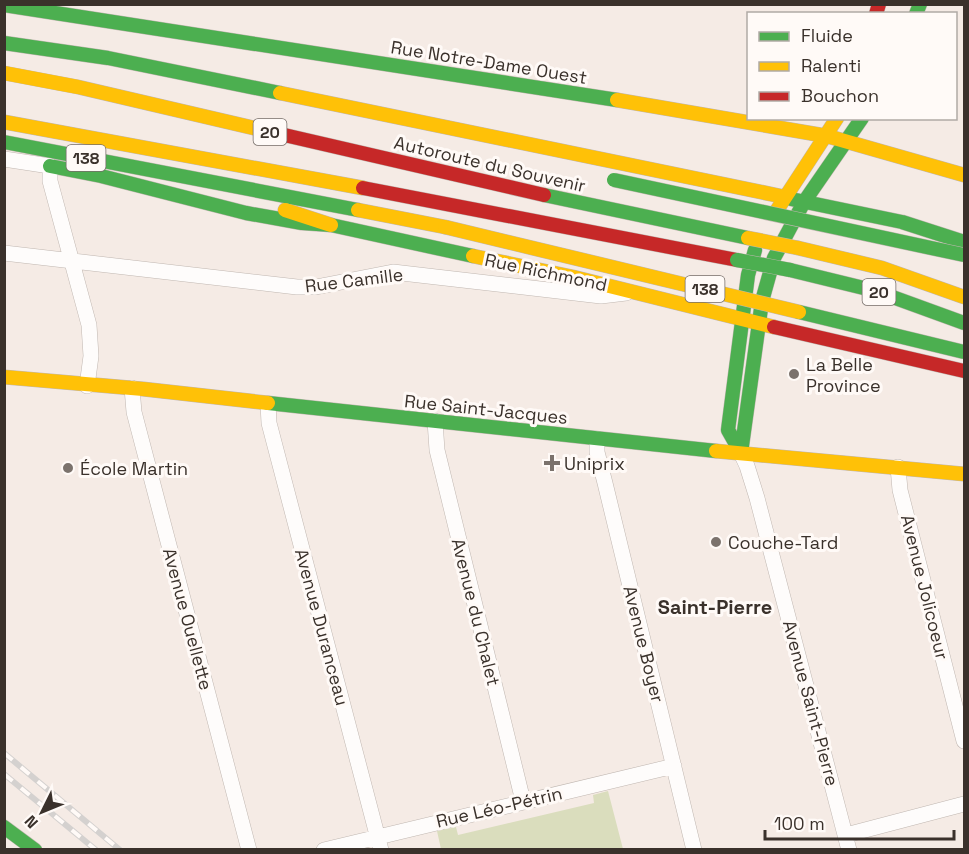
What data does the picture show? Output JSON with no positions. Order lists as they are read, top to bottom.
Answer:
{
  "streets": {
    "main road": [
      "Rue Notre-Dame Ouest",
      "20",
      "138",
      "Autoroute du Souvenir",
      "Rue Richmond",
      "Rue Saint-Jacques",
      "Avenue Saint-Pierre"
    ],
    "street": [
      "Rue Camille",
      "Avenue Jolicoeur",
      "Avenue du Chalet",
      "Avenue Ouellette",
      "Avenue Duranceau",
      "Avenue Boyer",
      "Rue Léo-Pétrin"
    ]
  },
  "crossings": [
    ["Rue Notre-Dame Ouest", "Avenue Saint-Pierre"],
    ["Rue Richmond", "Rue Camille"],
    ["Rue Richmond", "Avenue Saint-Pierre"],
    ["Rue Saint-Jacques", "Avenue Jolicoeur"],
    ["Rue Saint-Jacques", "Avenue du Chalet"],
    ["Rue Saint-Jacques", "Avenue Ouellette"],
    ["Rue Saint-Jacques", "Avenue Duranceau"],
    ["Rue Saint-Jacques", "Avenue Boyer"],
    ["Rue Saint-Jacques", "Avenue Saint-Pierre"],
    ["Avenue du Chalet", "Rue Léo-Pétrin"],
    ["Avenue Duranceau", "Rue Léo-Pétrin"],
    ["Avenue Boyer", "Rue Léo-Pétrin"]
  ],
  "districts": ["Saint-Pierre"],
  "places": {
    "other": ["La Belle Province", "École Martin", "Couche-Tard"],
    "health": ["Uniprix"]
  },
  "legend": ["Fluide", "Ralenti", "Bouchon"],
  "scale_bar": "100 m",
  "north": "bottom left"
}
